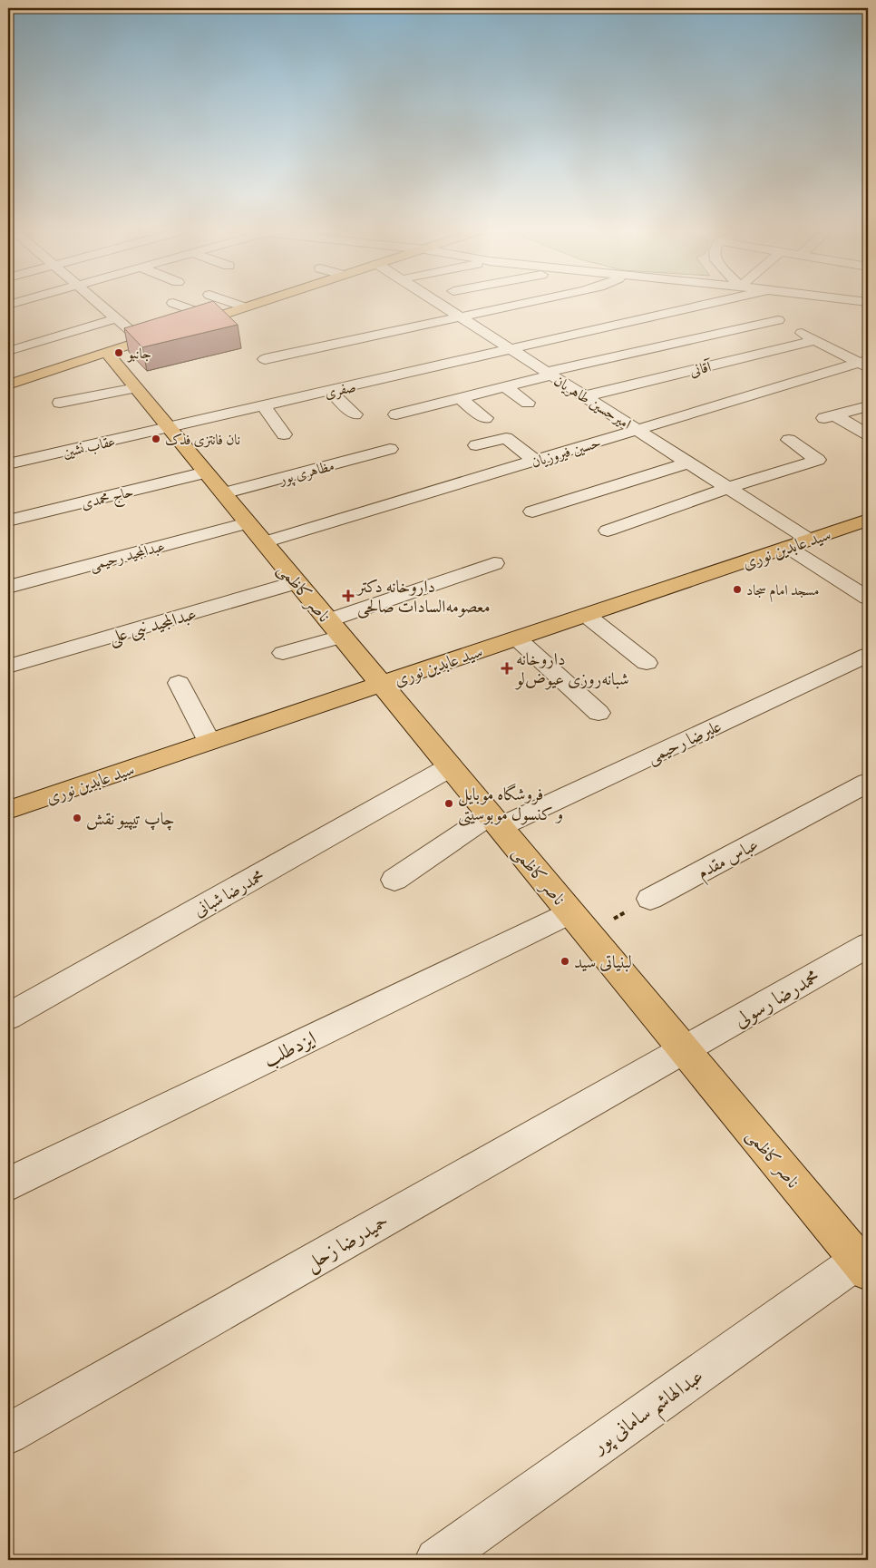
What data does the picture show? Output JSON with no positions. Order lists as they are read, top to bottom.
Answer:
{
  "streets": {
    "main road": ["سید عابدین نوری", "ناصر کاظمی"],
    "street": [
      "آقانی",
      "صفری",
      "امیرحسین طاهریان",
      "عقاب نشین",
      "حسین فیروزیان",
      "مظاهری پور",
      "حاج محمدی",
      "عبدالمجید رحیمی",
      "عبدالمجید نبی علی",
      "علیرضا رحیمی",
      "عباس مقدم",
      "محمدرضا شبانی",
      "محمدرضا رسولی",
      "ایزدطلب",
      "حمیدرضا زحل",
      "عبدالهاشم سامانی پور"
    ]
  },
  "crossings": [
    ["آقانی", "امیرحسین طاهریان"],
    ["صفری", "امیرحسین طاهریان"],
    ["صفری", "عقاب نشین"],
    ["صفری", "ناصر کاظمی"],
    ["امیرحسین طاهریان", "حسین فیروزیان"],
    ["امیرحسین طاهریان", "سید عابدین نوری"],
    ["عقاب نشین", "ناصر کاظمی"],
    ["حسین فیروزیان", "ناصر کاظمی"],
    ["مظاهری پور", "ناصر کاظمی"],
    ["حاج محمدی", "ناصر کاظمی"],
    ["سید عابدین نوری", "ناصر کاظمی"],
    ["عبدالمجید رحیمی", "ناصر کاظمی"],
    ["ناصر کاظمی", "عبدالمجید نبی علی"],
    ["ناصر کاظمی", "علیرضا رحیمی"],
    ["ناصر کاظمی", "محمدرضا شبانی"],
    ["ناصر کاظمی", "محمدرضا رسولی"],
    ["ناصر کاظمی", "ایزدطلب"],
    ["ناصر کاظمی", "حمیدرضا زحل"],
    ["ناصر کاظمی", "عبدالهاشم سامانی پور"],
    ["محمدرضا رسولی", "حمیدرضا زحل"]
  ],
  "places": {
    "other": [
      "جانبو",
      "نان فانتزی فدک",
      "مسجد امام سجاد",
      "فروشگاه موبایل و کنسول موبوسیتی",
      "چاپ تیپیو نقش",
      "لبنیاتی سید"
    ],
    "health": ["داروخانه دکتر معصومه‌السادات صالحی", "داروخانه شبانه‌روزی عیوض‌لو"]
  }
}
